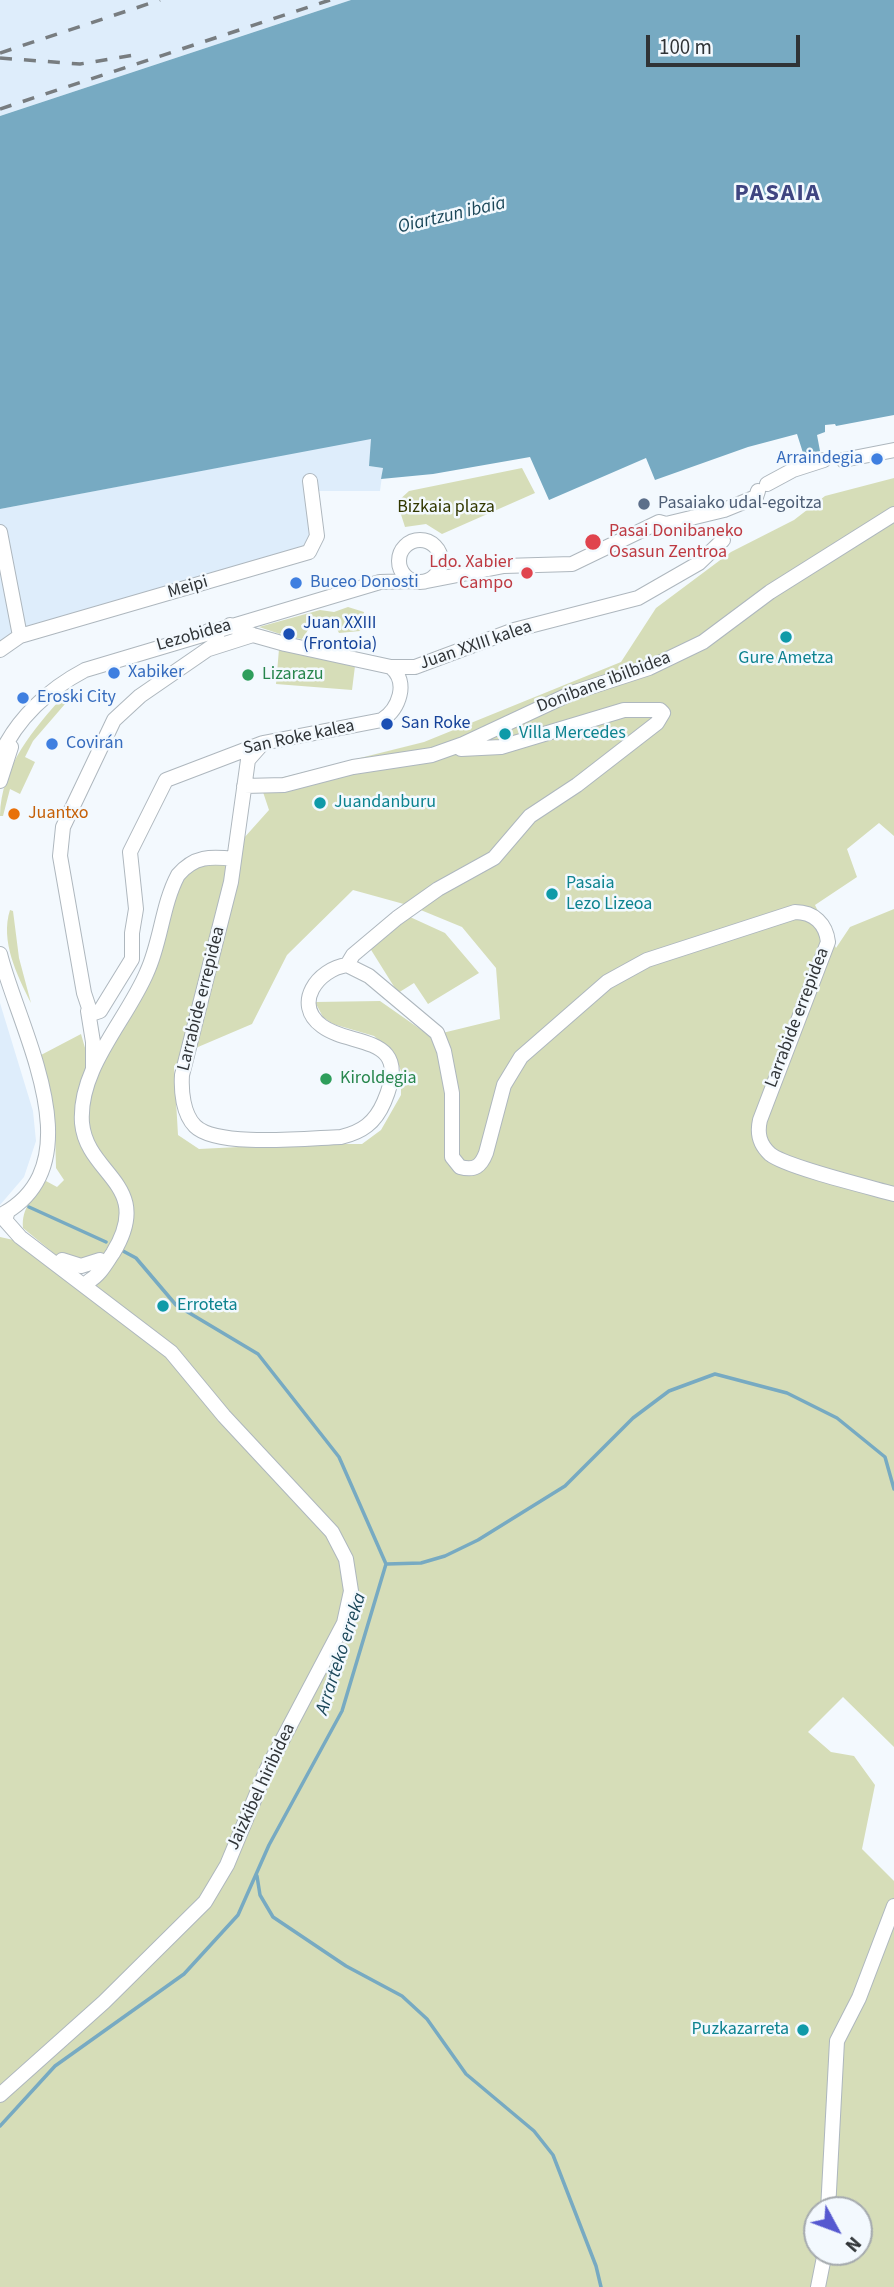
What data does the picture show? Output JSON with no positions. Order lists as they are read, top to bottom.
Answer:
{
  "streets": {
    "street": [
      "Meipi",
      "Lezobidea",
      "Juan XXIII kalea",
      "Donibane ibilbidea",
      "San Roke kalea",
      "Larrabide errepidea",
      "Jaizkibel hiribidea"
    ]
  },
  "crossings": [
    ["Lezobidea", "Juan XXIII kalea"],
    ["Juan XXIII kalea", "San Roke kalea"],
    ["Donibane ibilbidea", "Larrabide errepidea"],
    ["San Roke kalea", "Larrabide errepidea"]
  ],
  "districts": ["PASAIA"],
  "water": ["Oiartzun ibaia", "Arrarteko erreka"],
  "parks": ["Bizkaia plaza"],
  "places": [
    "Arraindegia",
    "Pasaiako udal-egoitza",
    "Pasai Donibaneko Osasun Zentroa",
    "Ldo. Xabier Campo",
    "Buceo Donosti",
    "Juan XXIII (Frontoia)",
    "Gure Ametza",
    "Xabiker",
    "Lizarazu",
    "Eroski City",
    "San Roke",
    "Villa Mercedes",
    "Covirán",
    "Juandanburu",
    "Juantxo",
    "Pasaia Lezo Lizeoa",
    "Kiroldegia",
    "Erroteta",
    "Puzkazarreta"
  ],
  "scale_bar": "100 m",
  "north": "bottom right"
}
